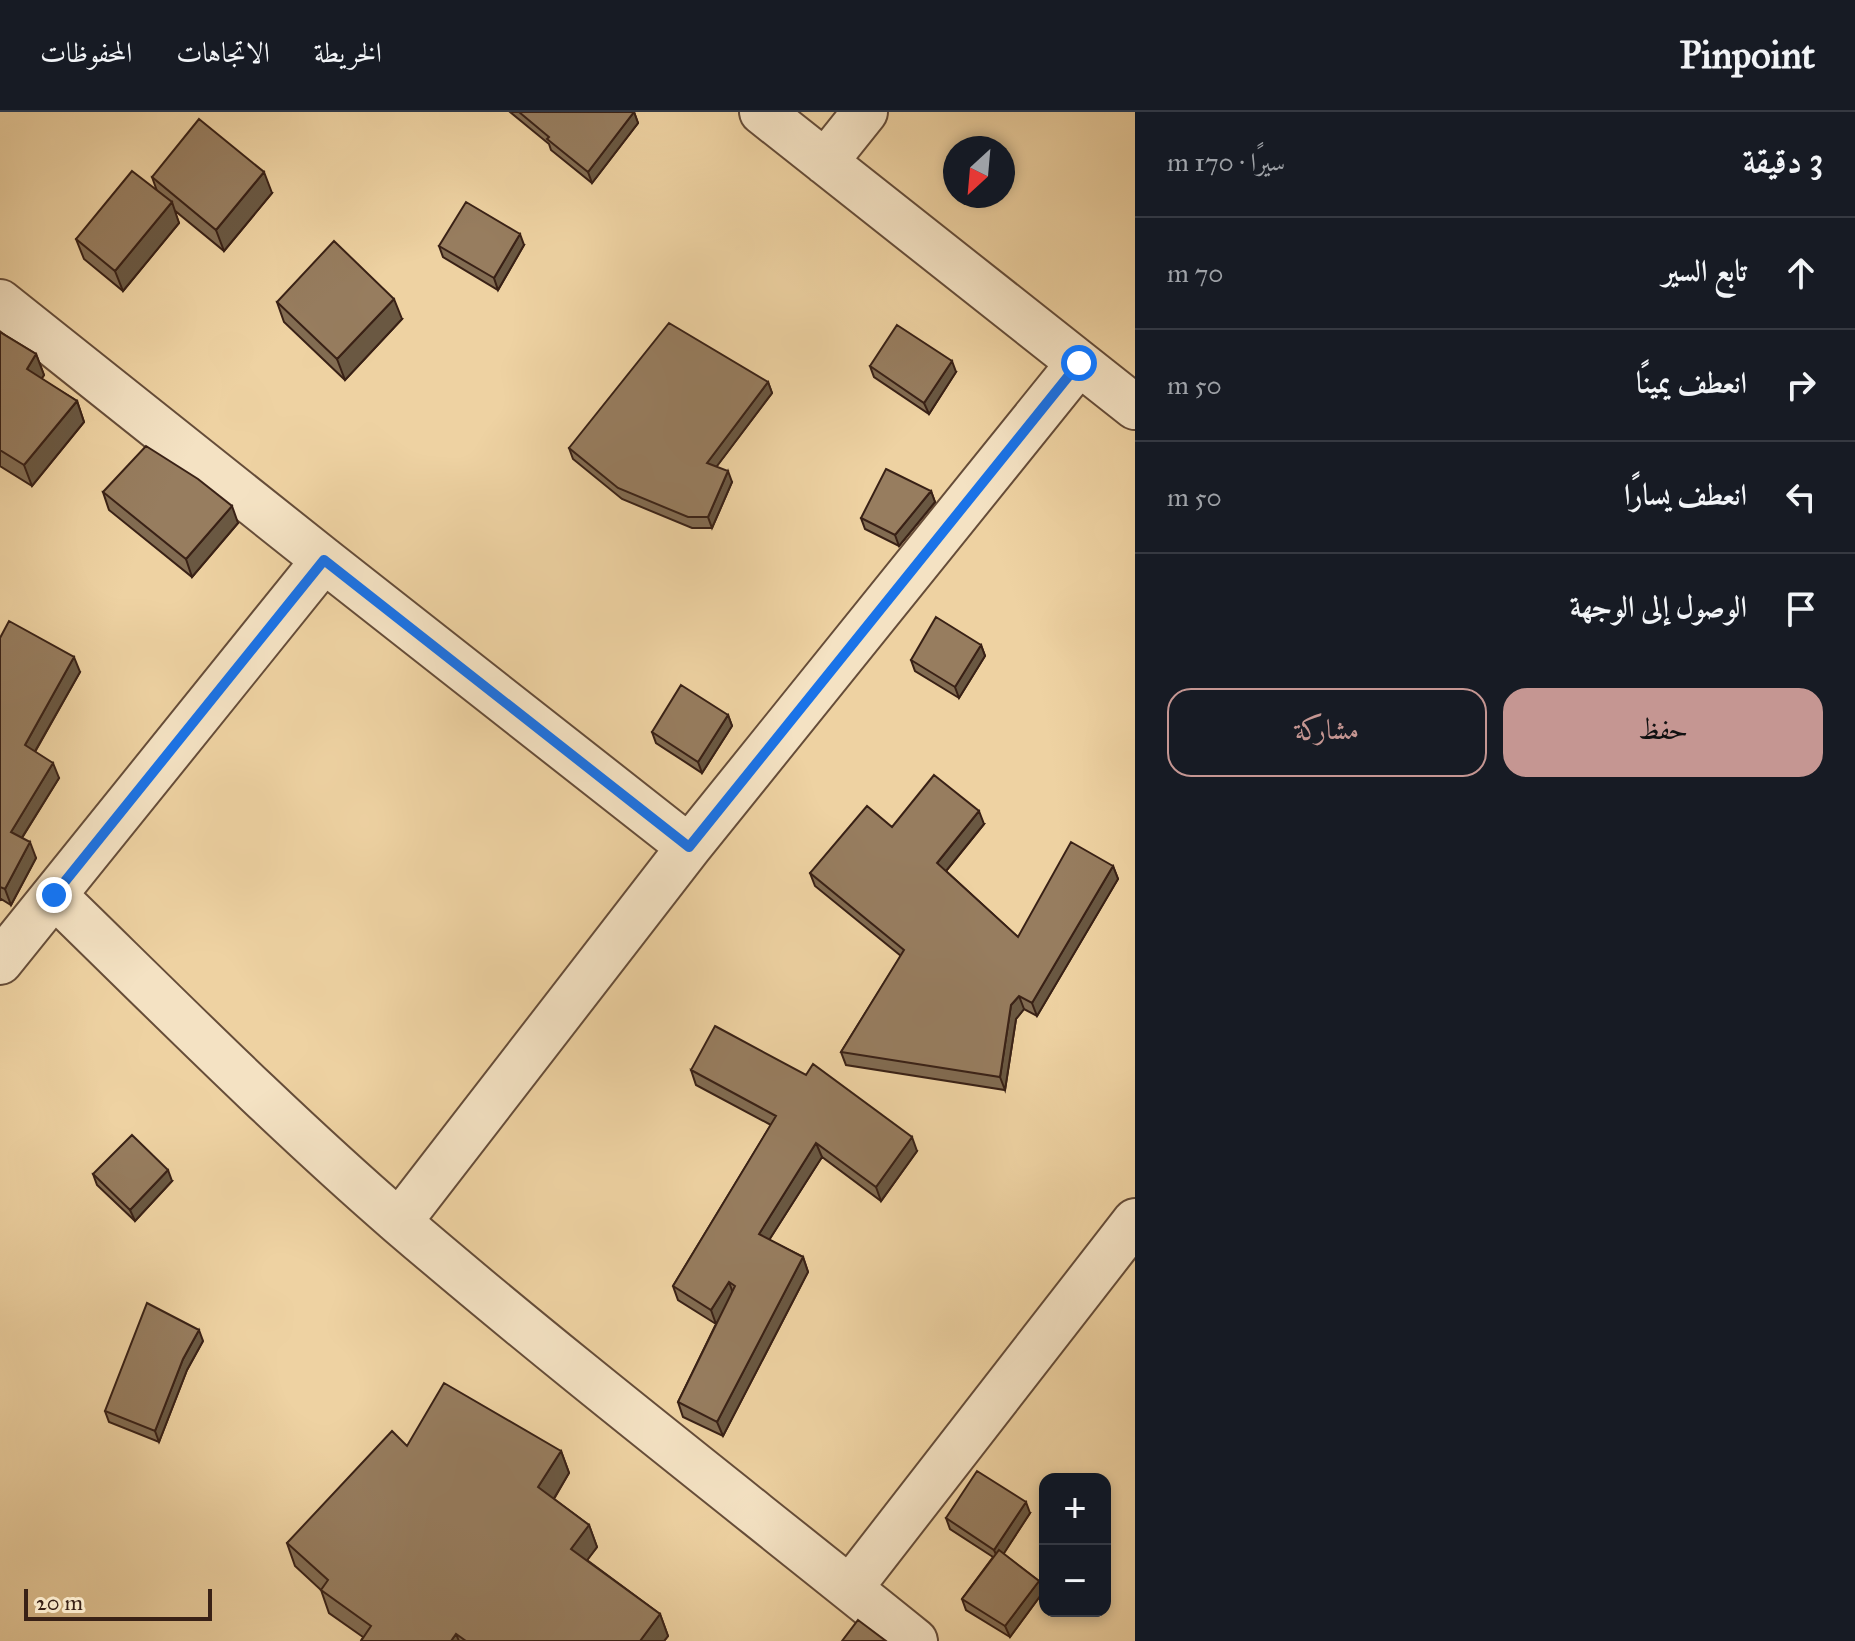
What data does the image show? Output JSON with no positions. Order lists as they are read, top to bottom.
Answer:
{
  "scale_bar": "20 m",
  "north": "bottom left",
  "page": {
    "header": "Pinpoint",
    "nav": ["الخريطة", "الاتجاهات", "المحفوظات"],
    "heading": ["3 دقيقة", "سيرًا · 170 m"],
    "list": [
      ["تابع السير", "70 m"],
      ["انعطف يمينًا", "50 m"],
      ["انعطف يسارًا", "50 m"],
      "الوصول إلى الوجهة"
    ],
    "buttons": ["حفظ", "مشاركة"],
    "map_buttons": ["+", "−"],
    "scale": "20 m"
  }
}
